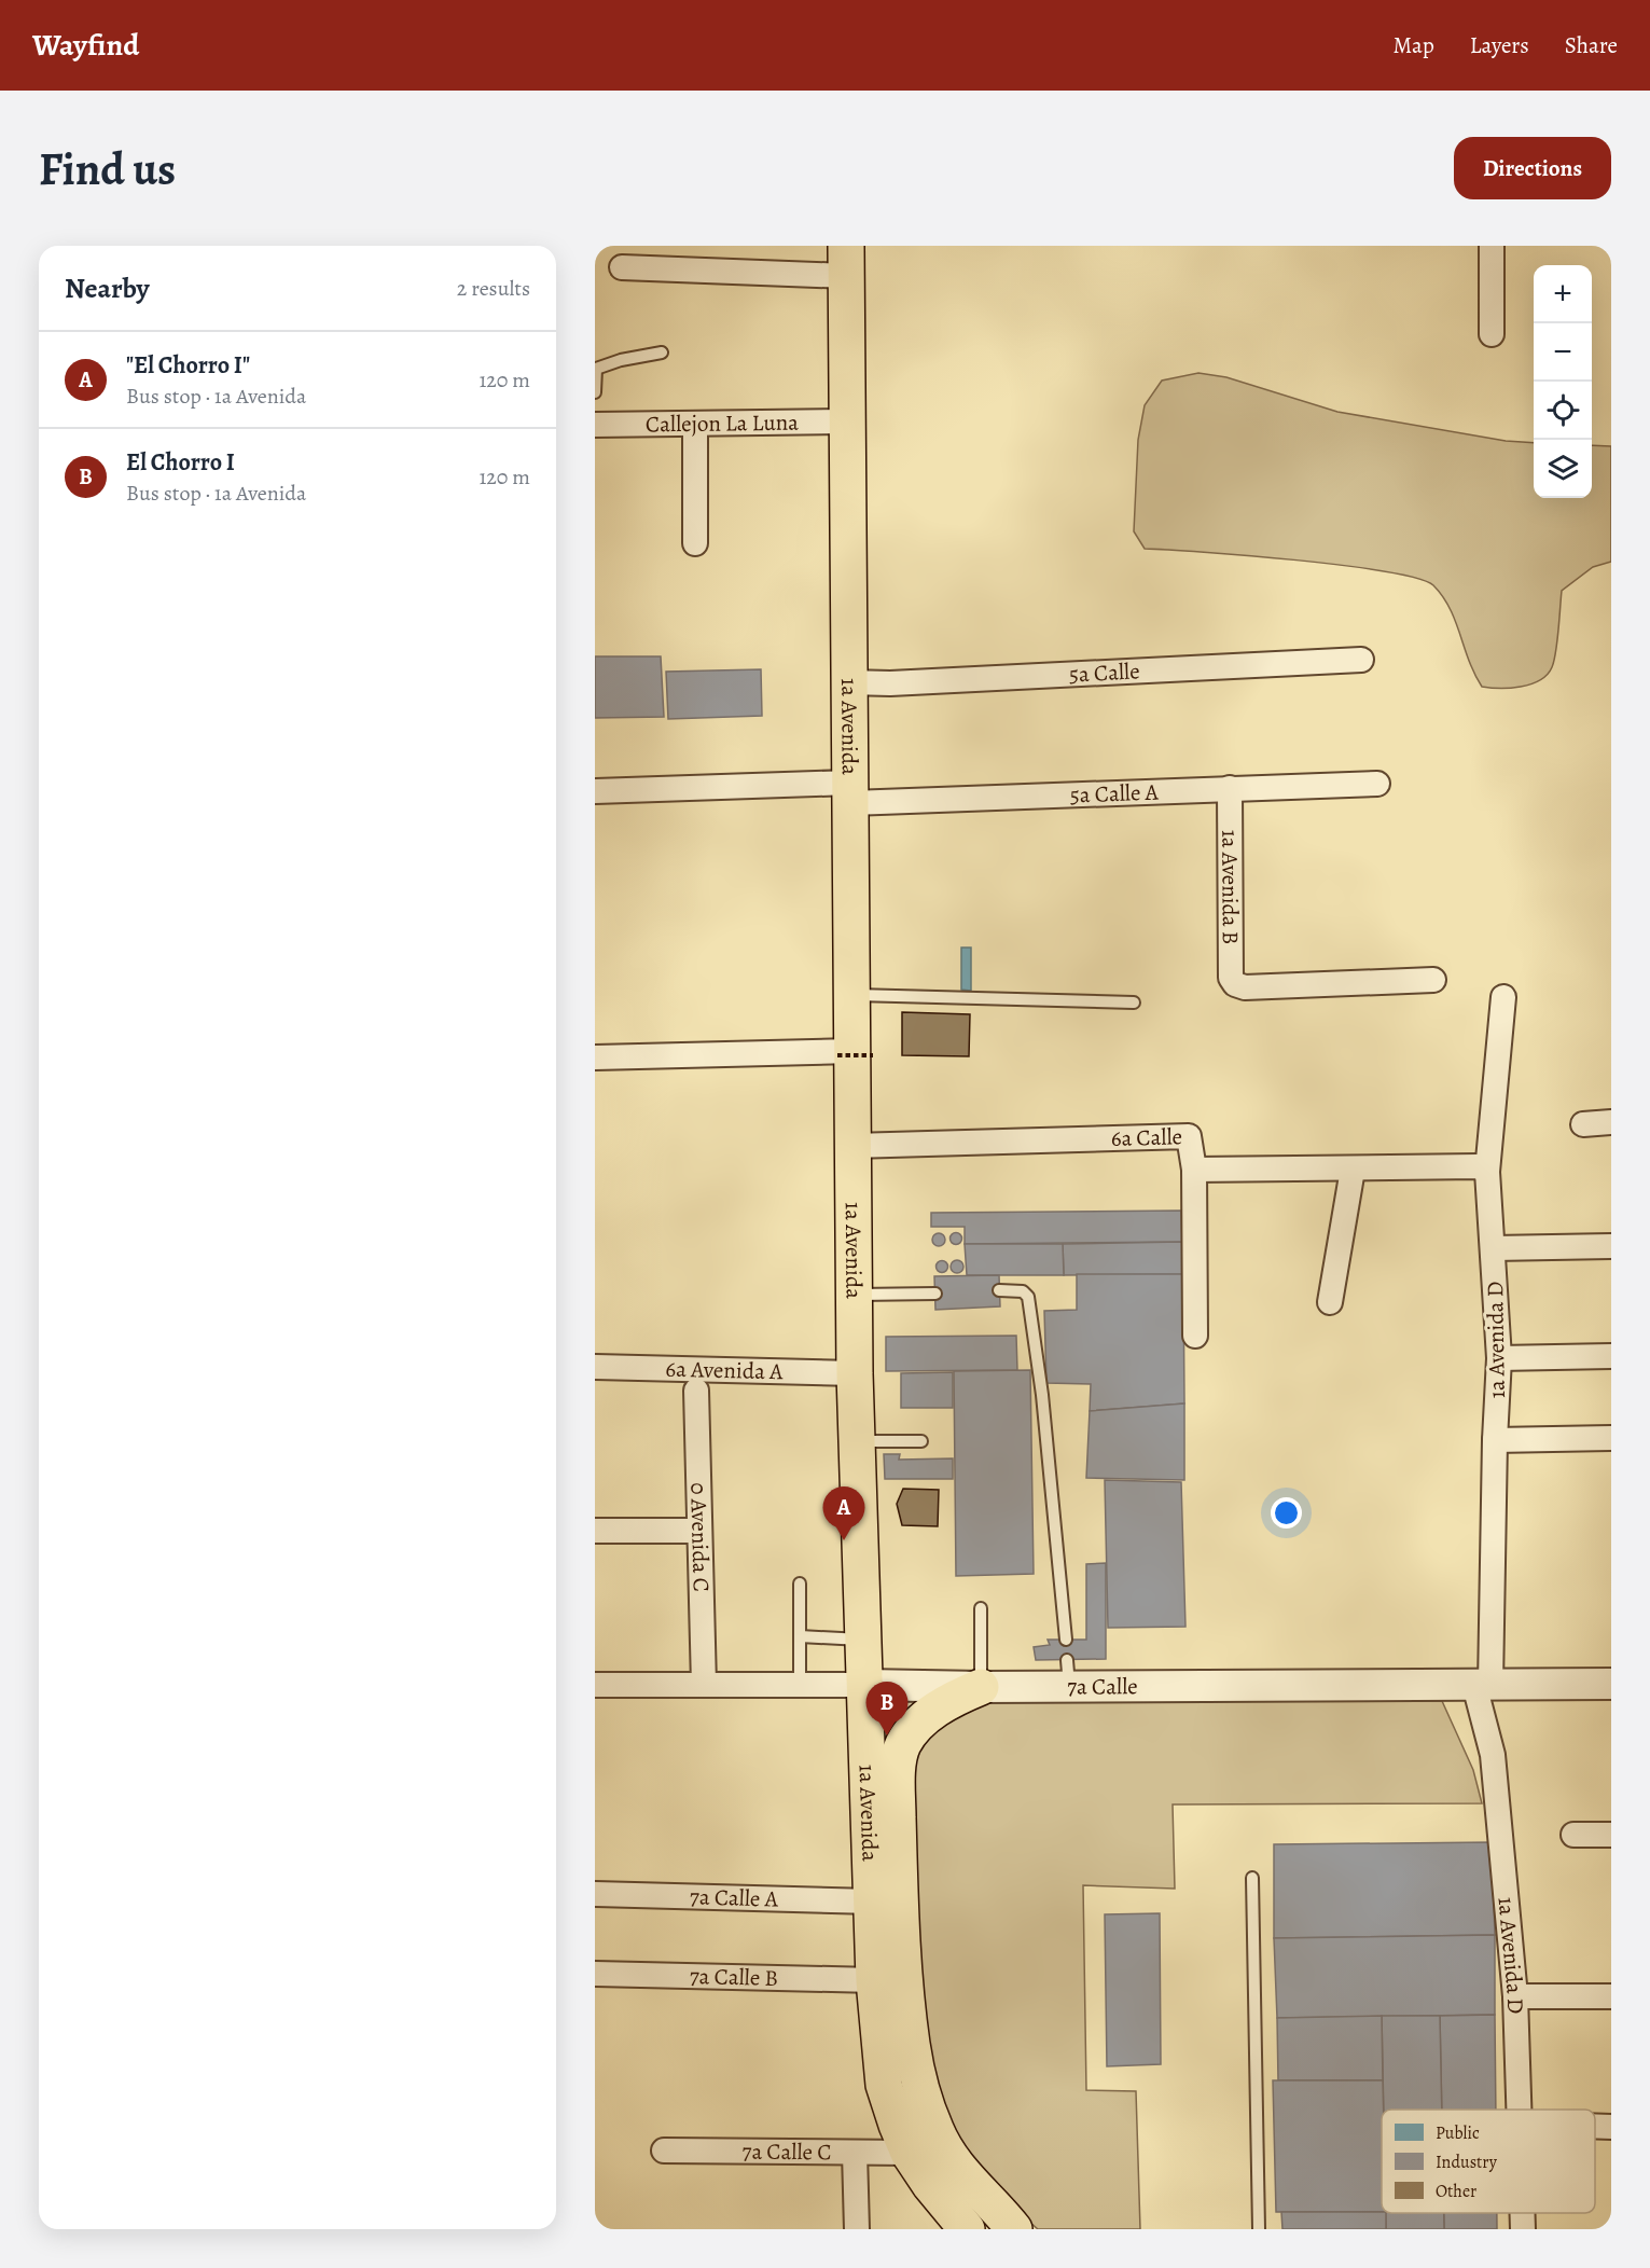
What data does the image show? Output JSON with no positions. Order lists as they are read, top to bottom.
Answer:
{
  "streets": {
    "main road": ["1a Avenida"],
    "street": [
      "Callejon La Luna",
      "5a Calle",
      "5a Calle A",
      "1a Avenida B",
      "6a Calle",
      "1a Avenida D",
      "6a Avenida A",
      "0 Avenida C",
      "7a Calle",
      "7a Calle A",
      "7a Calle B",
      "7a Calle C"
    ]
  },
  "crossings": [
    ["Callejon La Luna", "1a Avenida"],
    ["5a Calle", "1a Avenida"],
    ["1a Avenida", "5a Calle A"],
    ["1a Avenida", "6a Calle"],
    ["1a Avenida", "6a Avenida A"],
    ["1a Avenida", "7a Calle"],
    ["1a Avenida", "7a Calle A"],
    ["1a Avenida", "7a Calle B"],
    ["1a Avenida", "7a Calle C"],
    ["5a Calle A", "1a Avenida B"],
    ["6a Calle", "1a Avenida D"],
    ["1a Avenida D", "7a Calle"],
    ["0 Avenida C", "7a Calle"]
  ],
  "legend": ["Public", "Industry", "Other"],
  "page": {
    "header": "Wayfind",
    "nav": ["Map", "Layers", "Share"],
    "buttons": "Directions",
    "title": "Find us",
    "heading": ["Nearby", "2 results"],
    "map_buttons": ["+", "−"],
    "list": [
      {
        "mark": "A",
        "name": "\"El Chorro I\"",
        "note": "Bus stop · 1a Avenida",
        "value": "120 m"
      },
      {
        "mark": "B",
        "name": "El Chorro I",
        "note": "Bus stop · 1a Avenida",
        "value": "120 m"
      }
    ],
    "pins": ["A", "B"]
  }
}
